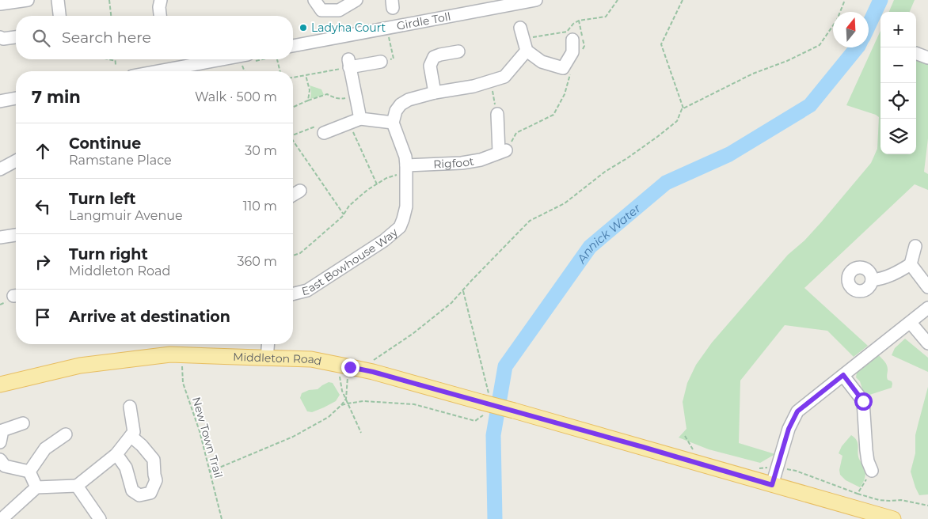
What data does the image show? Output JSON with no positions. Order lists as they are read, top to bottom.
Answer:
{
  "streets": {
    "main road": ["Middleton Road"],
    "street": ["Girdle Toll", "Rigfoot", "East Bowhouse Way"],
    "path": ["New Town Trail"]
  },
  "crossings": [
    ["Rigfoot", "East Bowhouse Way"]
  ],
  "water": ["Annick Water"],
  "places": ["Ladyha Court"],
  "north": "top",
  "page": {
    "map_buttons": ["+", "−"],
    "search": "Search here",
    "heading": ["7 min", "Walk · 500 m"],
    "list": [
      ["Continue", "Ramstane Place", "30 m"],
      ["Turn left", "Langmuir Avenue", "110 m"],
      ["Turn right", "Middleton Road", "360 m"],
      "Arrive at destination"
    ]
  }
}
